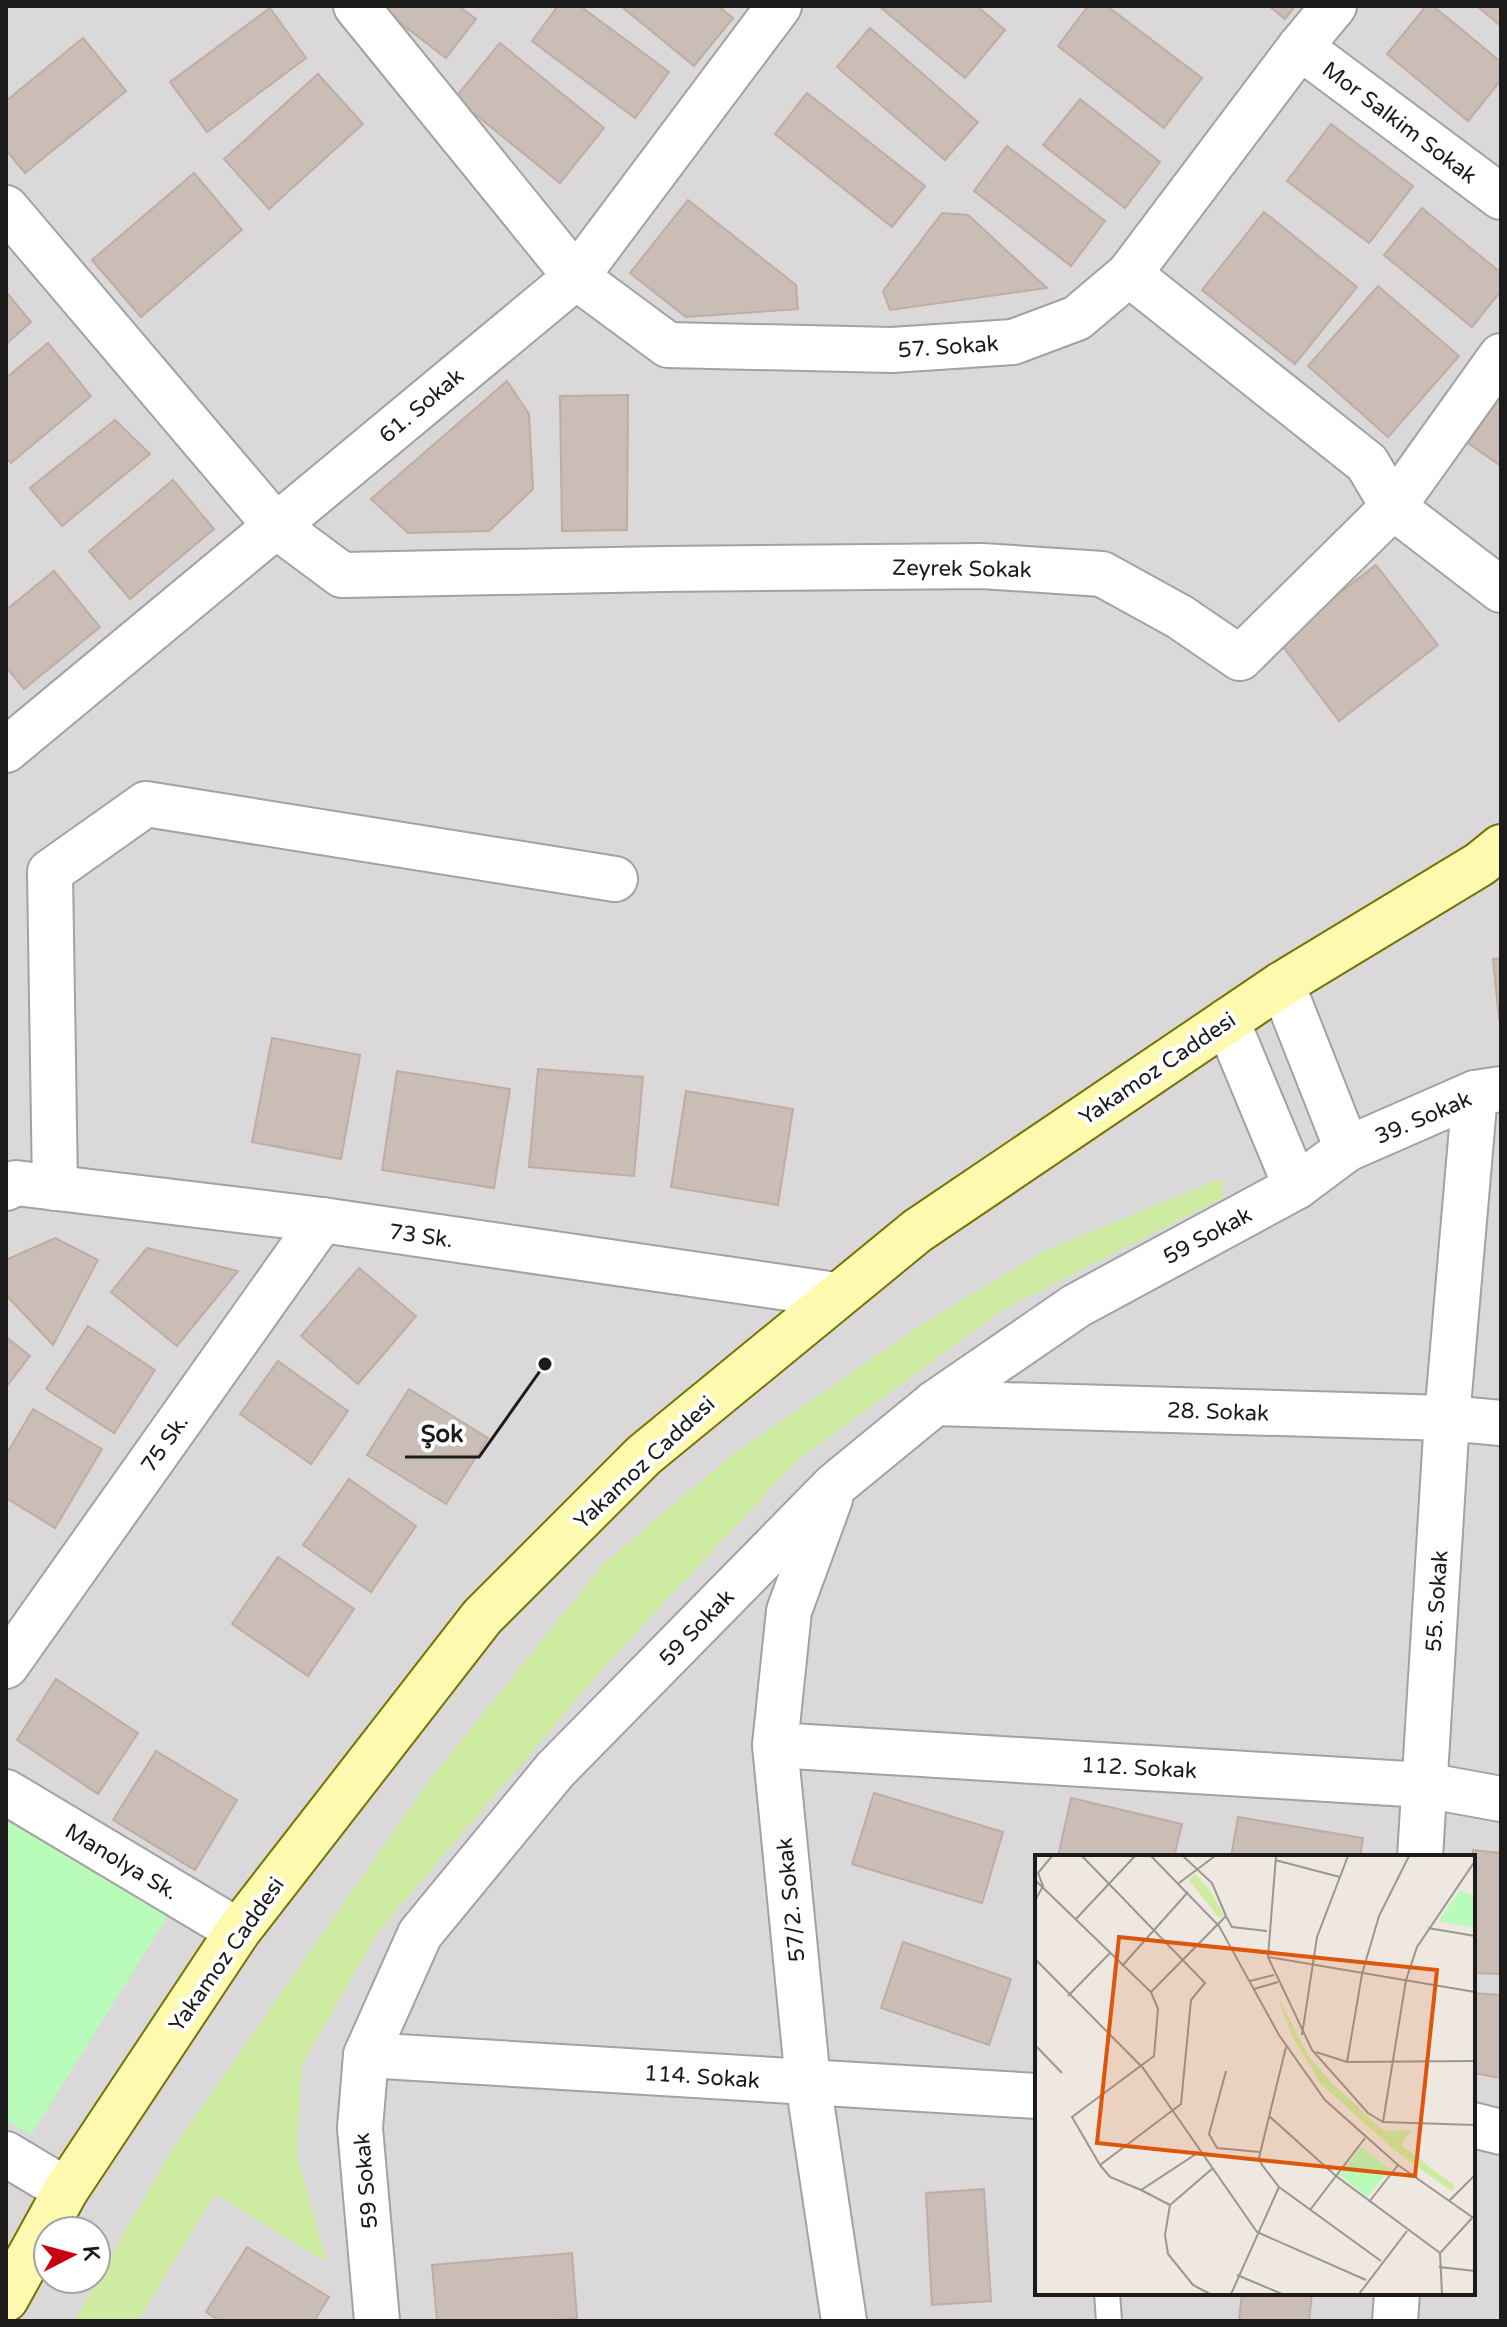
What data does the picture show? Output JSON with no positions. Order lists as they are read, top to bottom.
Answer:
{
  "streets": {
    "main road": ["Yakamoz Caddesi"],
    "street": [
      "Mor Salkim Sokak",
      "57. Sokak",
      "61. Sokak",
      "Zeyrek Sokak",
      "39. Sokak",
      "73 Sk.",
      "59 Sokak",
      "28. Sokak",
      "75 Sk.",
      "55. Sokak",
      "112. Sokak",
      "Manolya Sk.",
      "57/2. Sokak",
      "114. Sokak"
    ]
  },
  "crossings": [
    ["Mor Salkim Sokak", "57. Sokak"],
    ["57. Sokak", "61. Sokak"],
    ["61. Sokak", "Zeyrek Sokak"],
    ["Yakamoz Caddesi", "73 Sk."],
    ["Yakamoz Caddesi", "Manolya Sk."],
    ["39. Sokak", "59 Sokak"],
    ["39. Sokak", "55. Sokak"],
    ["73 Sk.", "75 Sk."],
    ["59 Sokak", "28. Sokak"],
    ["59 Sokak", "57/2. Sokak"],
    ["59 Sokak", "114. Sokak"],
    ["28. Sokak", "55. Sokak"],
    ["55. Sokak", "112. Sokak"],
    ["112. Sokak", "57/2. Sokak"],
    ["57/2. Sokak", "114. Sokak"]
  ],
  "places": ["Şok"],
  "north": "right"
}
